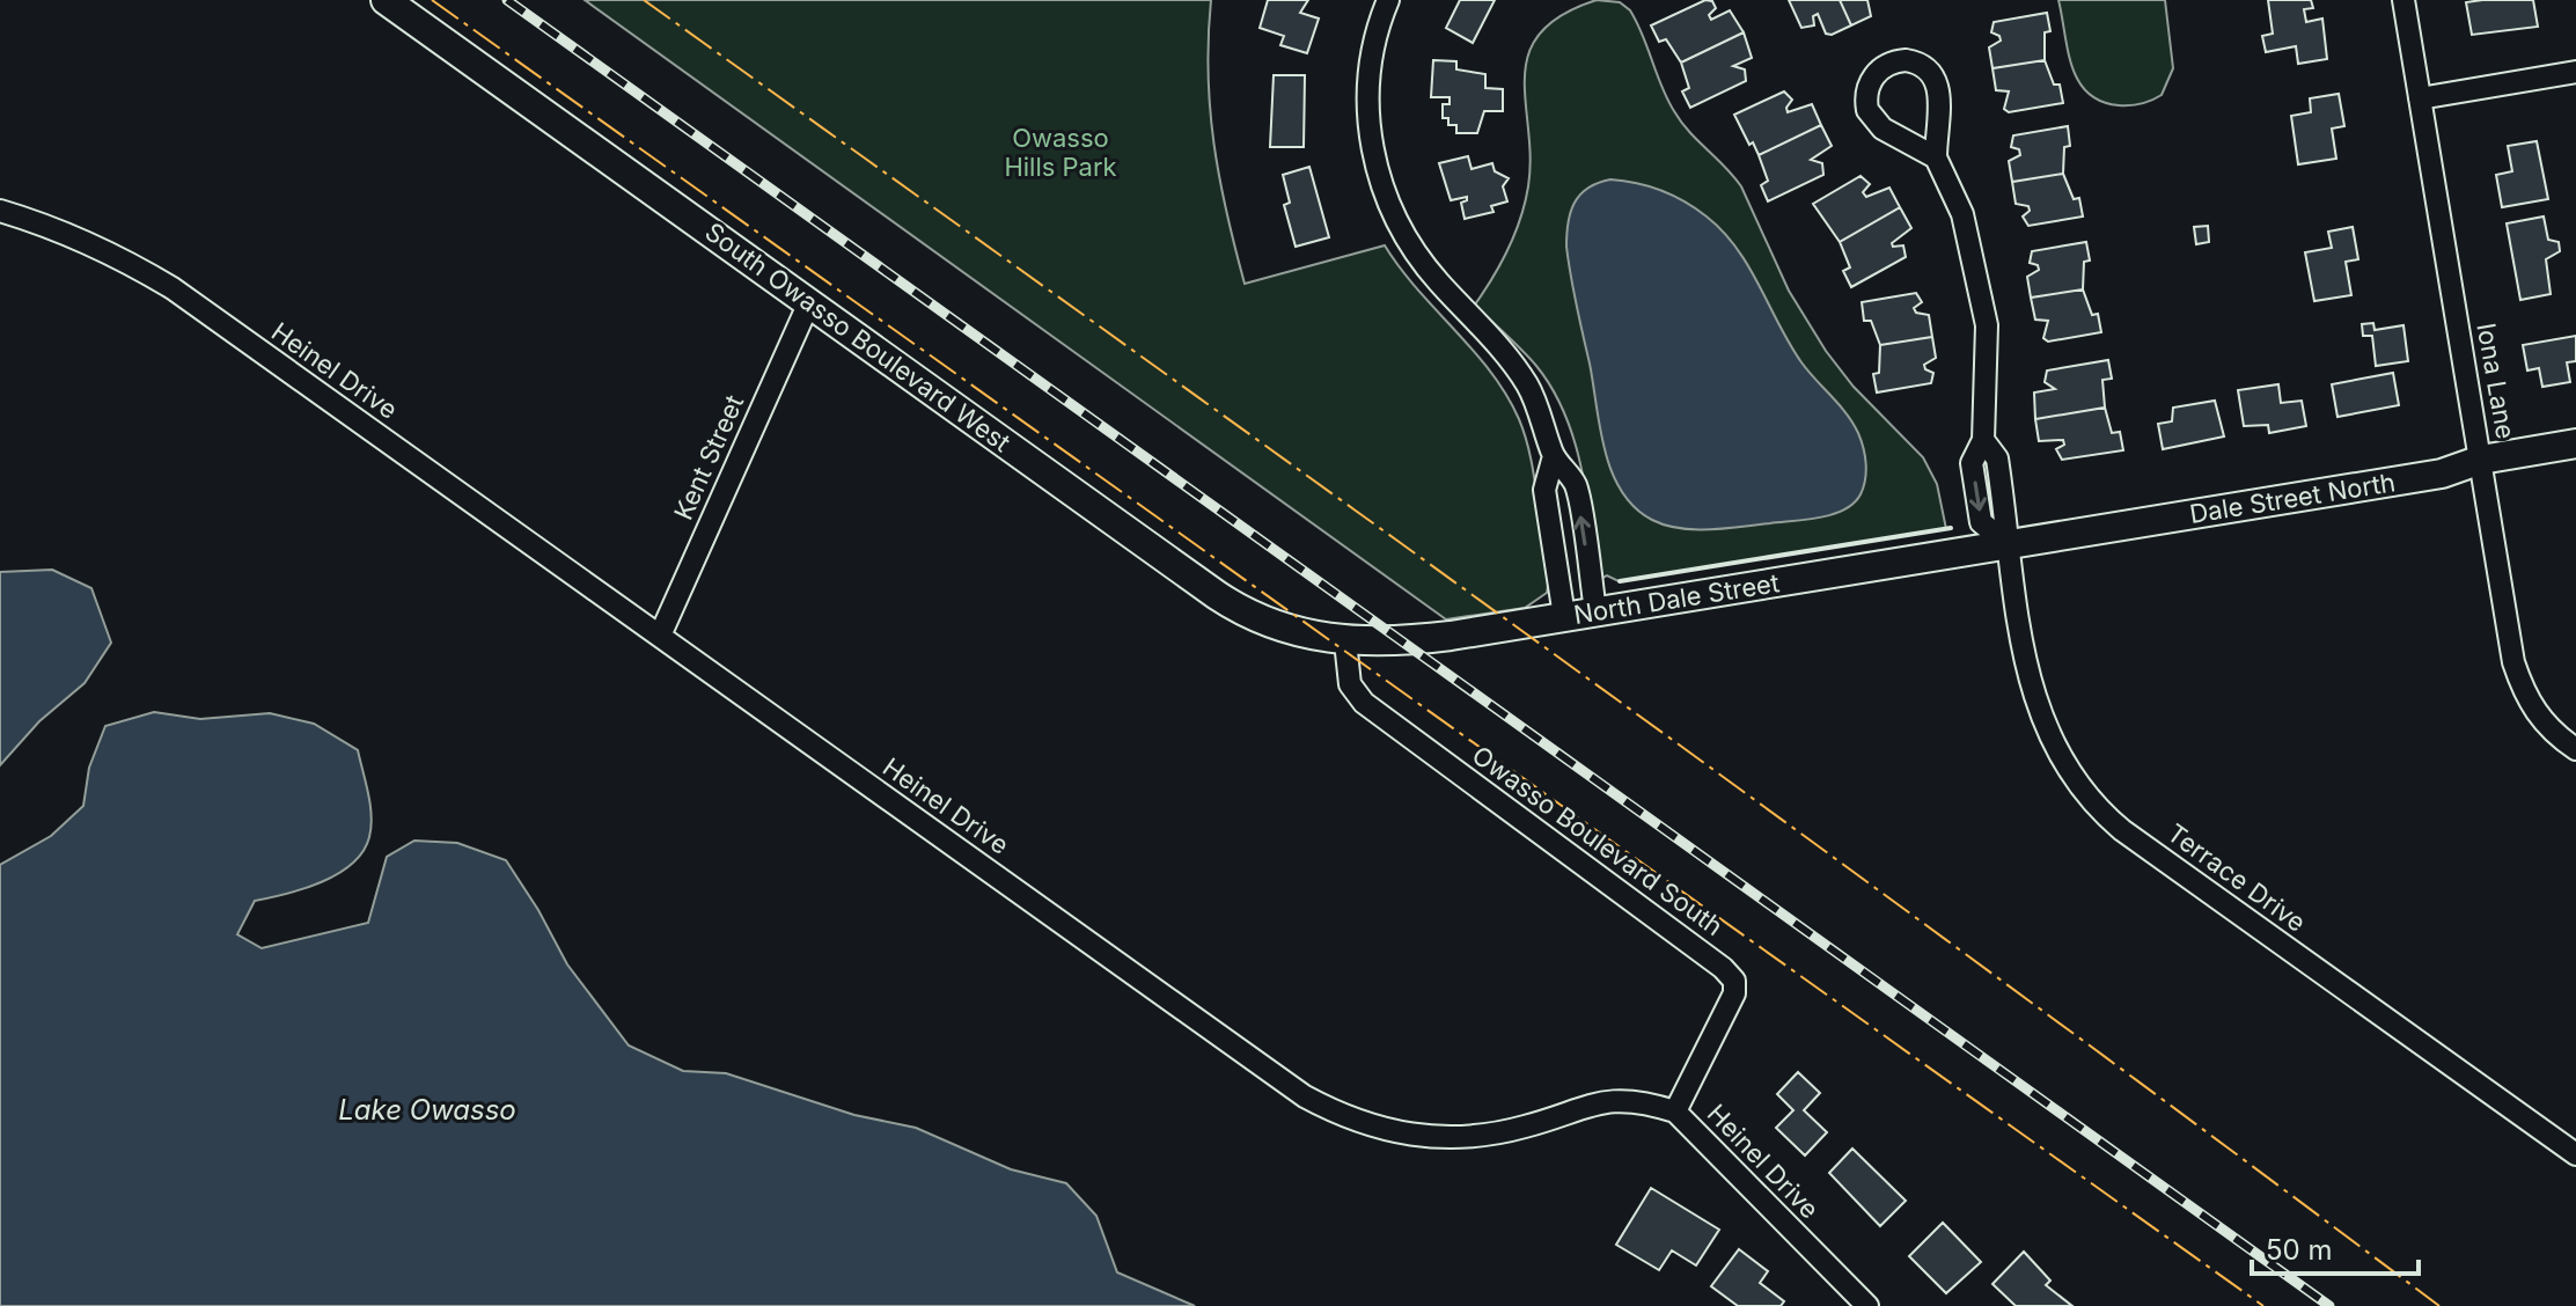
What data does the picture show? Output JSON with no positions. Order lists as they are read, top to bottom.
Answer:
{
  "streets": {
    "street": [
      "South Owasso Boulevard West",
      "Heinel Drive",
      "Iona Lane",
      "Kent Street",
      "Dale Street North",
      "North Dale Street",
      "Owasso Boulevard South",
      "Terrace Drive"
    ]
  },
  "crossings": [
    ["South Owasso Boulevard West", "Kent Street"],
    ["South Owasso Boulevard West", "North Dale Street"],
    ["South Owasso Boulevard West", "Owasso Boulevard South"],
    ["Heinel Drive", "Kent Street"],
    ["Heinel Drive", "Owasso Boulevard South"],
    ["Iona Lane", "Dale Street North"],
    ["Dale Street North", "North Dale Street"],
    ["Dale Street North", "Terrace Drive"],
    ["North Dale Street", "Owasso Boulevard South"],
    ["North Dale Street", "Terrace Drive"]
  ],
  "water": ["Lake Owasso"],
  "parks": ["Owasso Hills Park"],
  "scale_bar": "50 m"
}
